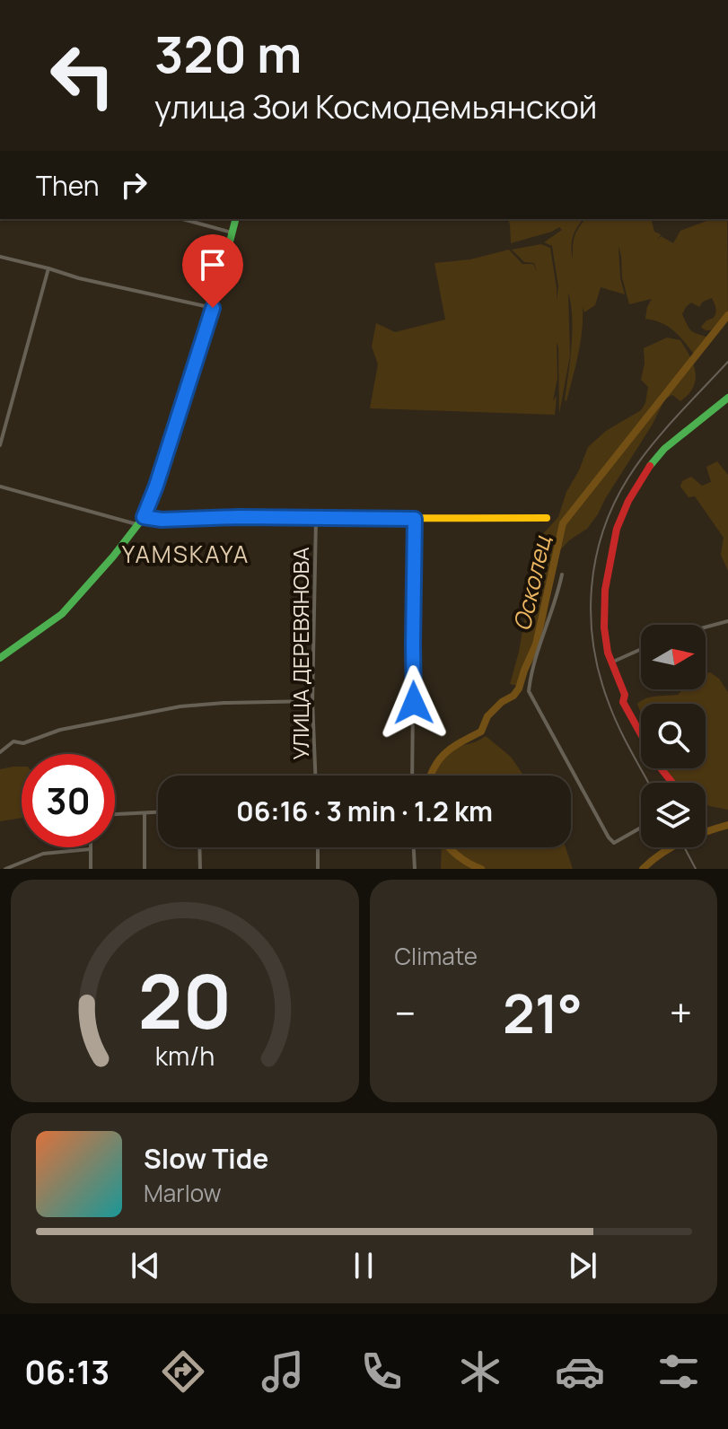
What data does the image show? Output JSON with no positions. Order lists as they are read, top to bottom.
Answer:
{
  "streets": {
    "street": ["УЛИЦА ДЕРЕВЯНОВА"]
  },
  "districts": ["YAMSKAYA"],
  "water": ["Осколец"],
  "north": "right",
  "page": {
    "turn": ["320 m", "улица Зои Космодемьянской"],
    "then": "Then",
    "limit": "30",
    "trip": "06:16 · 3 min · 1.2 km",
    "tile": "Climate",
    "heat": ["−", "21°", "+"],
    "song": ["Slow Tide", "Marlow"],
    "tabs": "06:13",
    "gauge": ["20", "km/h"]
  }
}
